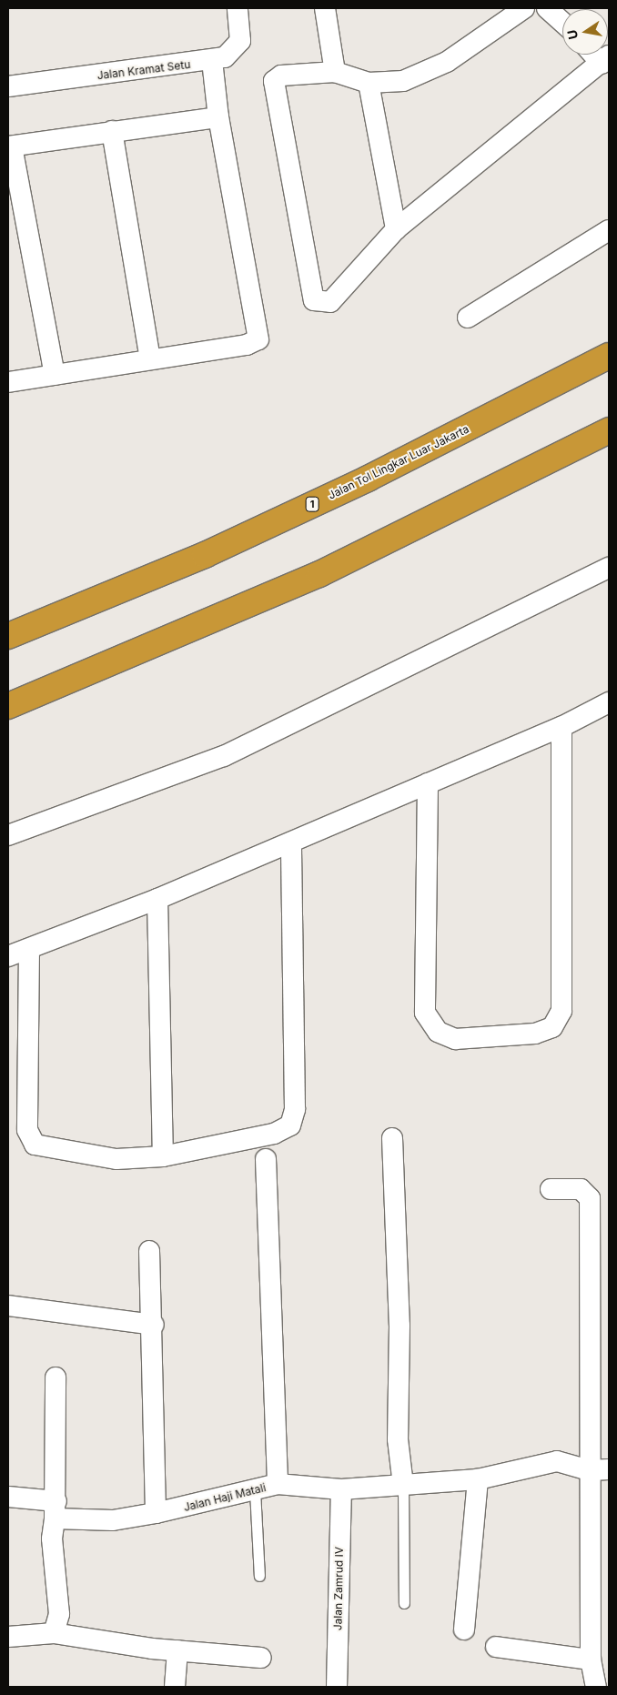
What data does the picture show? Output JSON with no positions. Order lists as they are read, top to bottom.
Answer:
{
  "streets": {
    "highway": ["Jalan Tol Lingkar Luar Jakarta", "1"],
    "street": ["Jalan Kramat Setu", "Jalan Haji Matali", "Jalan Zamrud IV"]
  },
  "crossings": [
    ["Jalan Haji Matali", "Jalan Zamrud IV"]
  ],
  "north": "left"
}
